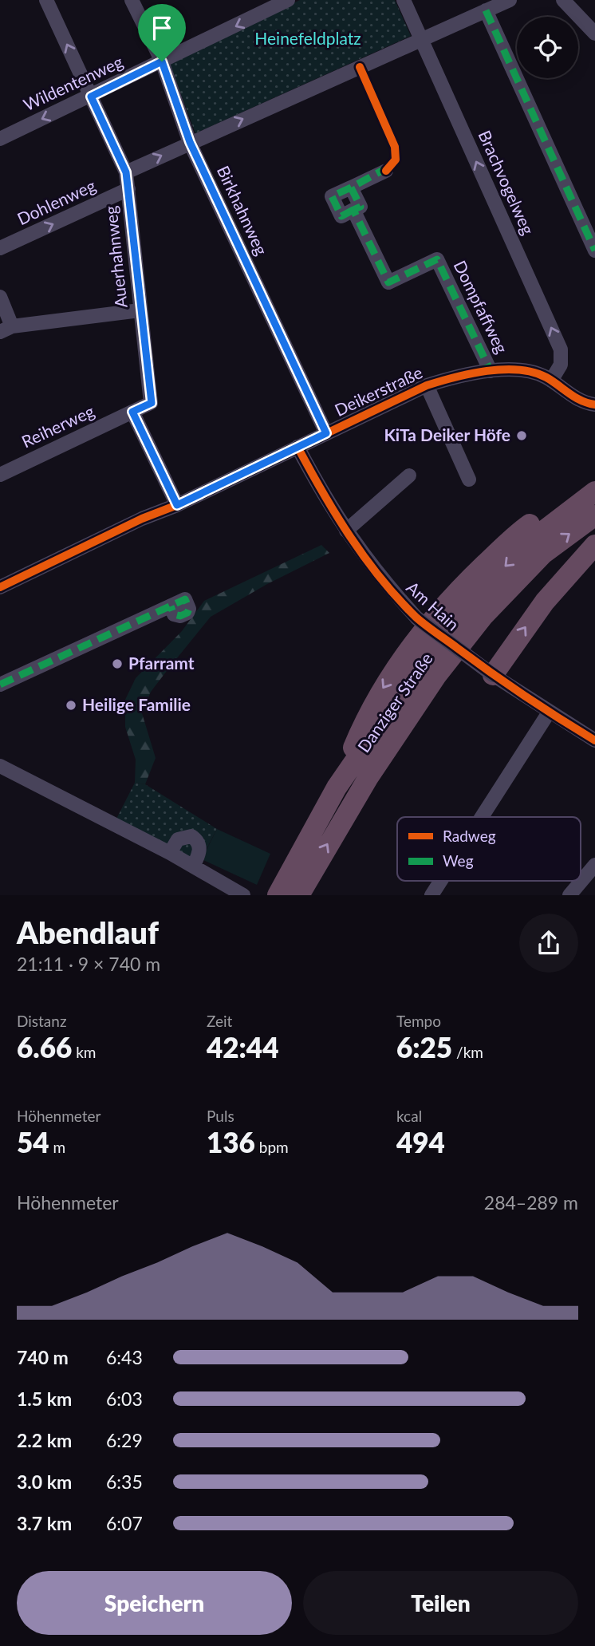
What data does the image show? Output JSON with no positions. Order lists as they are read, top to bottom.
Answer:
{
  "streets": {
    "highway": ["Danziger Straße"],
    "street": [
      "Wildentenweg",
      "Brachvogelweg",
      "Dohlenweg",
      "Birkhahnweg",
      "Auerhahnweg",
      "Dompfaffweg",
      "Deikerstraße",
      "Reiherweg",
      "Am Hain"
    ]
  },
  "crossings": [
    ["Wildentenweg", "Birkhahnweg"],
    ["Wildentenweg", "Auerhahnweg"],
    ["Brachvogelweg", "Deikerstraße"],
    ["Dohlenweg", "Auerhahnweg"],
    ["Birkhahnweg", "Deikerstraße"],
    ["Auerhahnweg", "Reiherweg"],
    ["Dompfaffweg", "Deikerstraße"],
    ["Deikerstraße", "Am Hain"]
  ],
  "one_way": ["Wildentenweg"],
  "parks": ["Heinefeldplatz"],
  "places": ["KiTa Deiker Höfe", "Pfarramt", "Heilige Familie"],
  "legend": ["Radweg", "Weg"],
  "page": {
    "heading": ["Abendlauf", "21:11 · 9 × 740 m"],
    "stats": [
      ["Distanz", "6.66 km"],
      ["Zeit", "42:44"],
      ["Tempo", "6:25 /km"],
      ["Höhenmeter", "54 m"],
      ["Puls", "136 bpm"],
      ["kcal", "494"]
    ],
    "chart": ["Höhenmeter", "284–289 m"],
    "list": [
      {
        "name": "740 m",
        "note": "6:43"
      },
      {
        "name": "1.5 km",
        "note": "6:03"
      },
      {
        "name": "2.2 km",
        "note": "6:29"
      },
      {
        "name": "3.0 km",
        "note": "6:35"
      },
      {
        "name": "3.7 km",
        "note": "6:07"
      }
    ],
    "buttons": ["Speichern", "Teilen"]
  }
}
